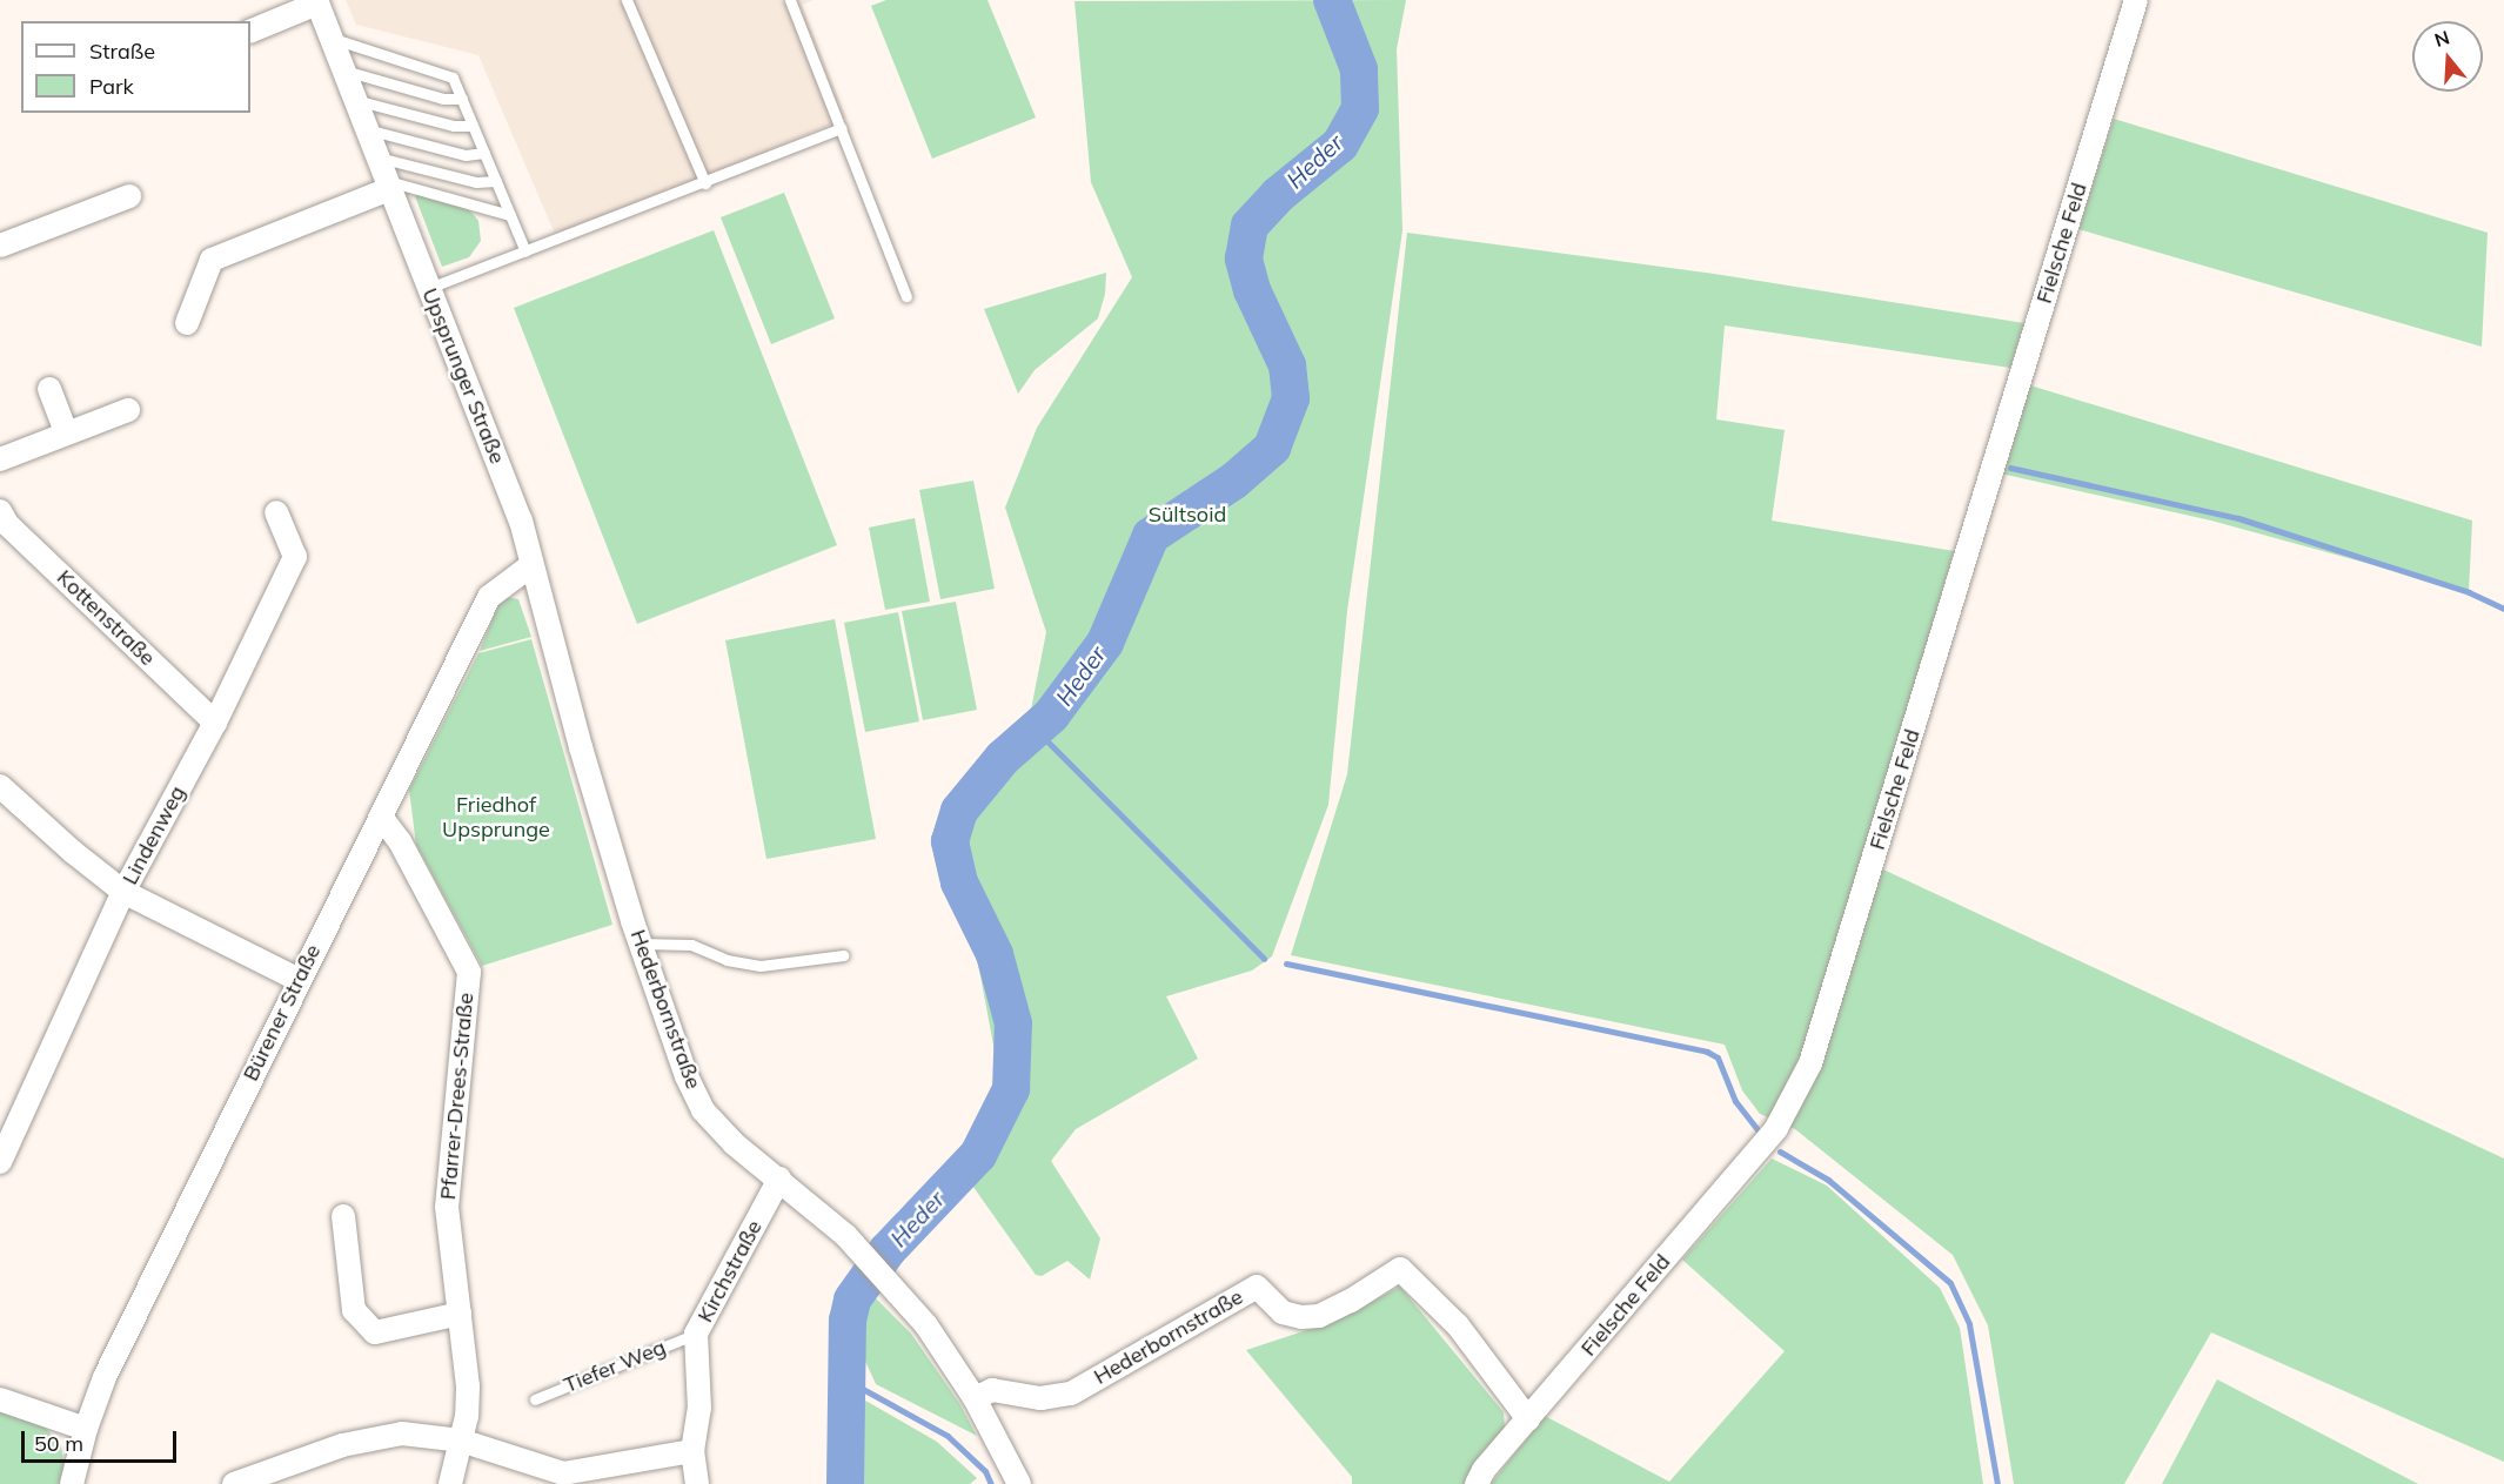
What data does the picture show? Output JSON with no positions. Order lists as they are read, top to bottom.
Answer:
{
  "streets": {
    "street": [
      "Fielsche Feld",
      "Upsprunger Straße",
      "Kottenstraße",
      "Lindenweg",
      "Hederbornstraße",
      "Bürener Straße",
      "Pfarrer-Drees-Straße",
      "Kirchstraße"
    ],
    "lane": ["Tiefer Weg"]
  },
  "crossings": [
    ["Fielsche Feld", "Hederbornstraße"],
    ["Upsprunger Straße", "Hederbornstraße"],
    ["Upsprunger Straße", "Bürener Straße"],
    ["Kottenstraße", "Lindenweg"],
    ["Hederbornstraße", "Bürener Straße"],
    ["Hederbornstraße", "Kirchstraße"],
    ["Bürener Straße", "Pfarrer-Drees-Straße"],
    ["Kirchstraße", "Tiefer Weg"]
  ],
  "water": ["Heder"],
  "parks": ["Sültsoid", "Friedhof Upsprunge"],
  "legend": ["Straße", "Park"],
  "scale_bar": "50 m",
  "north": "top"
}
